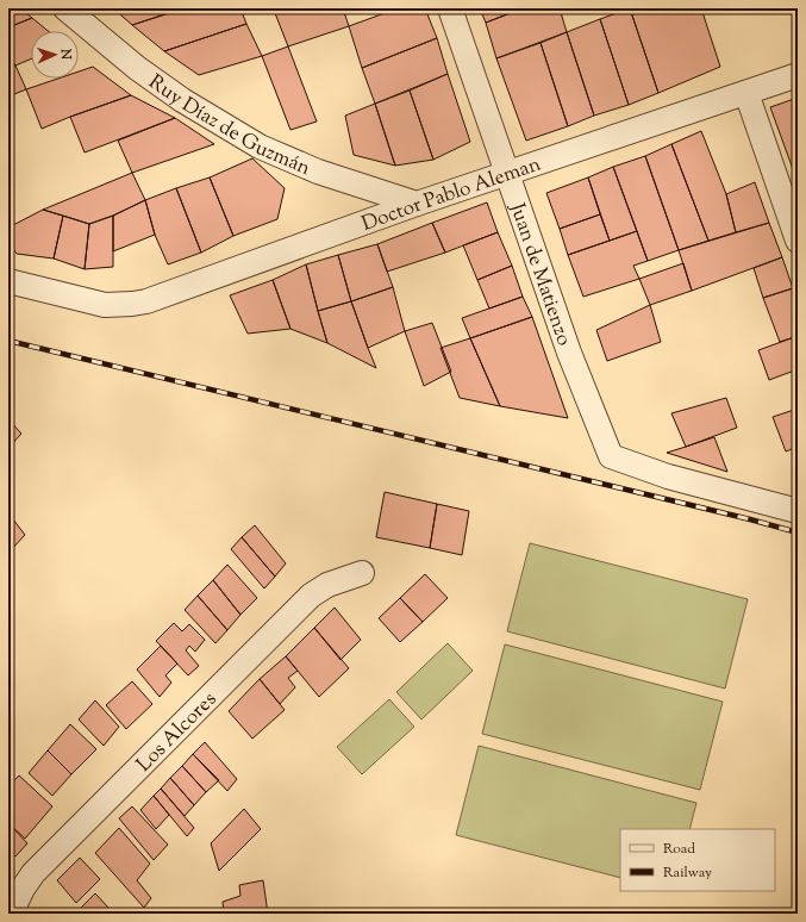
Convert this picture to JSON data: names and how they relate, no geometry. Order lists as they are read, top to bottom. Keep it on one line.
{"streets":{"street":["Ruy Díaz de Guzmán","Doctor Pablo Aleman","Juan de Matienzo","Los Alcores"]},"crossings":[["Ruy Díaz de Guzmán","Doctor Pablo Aleman"],["Doctor Pablo Aleman","Juan de Matienzo"]],"legend":["Road","Railway"],"north":"right"}
